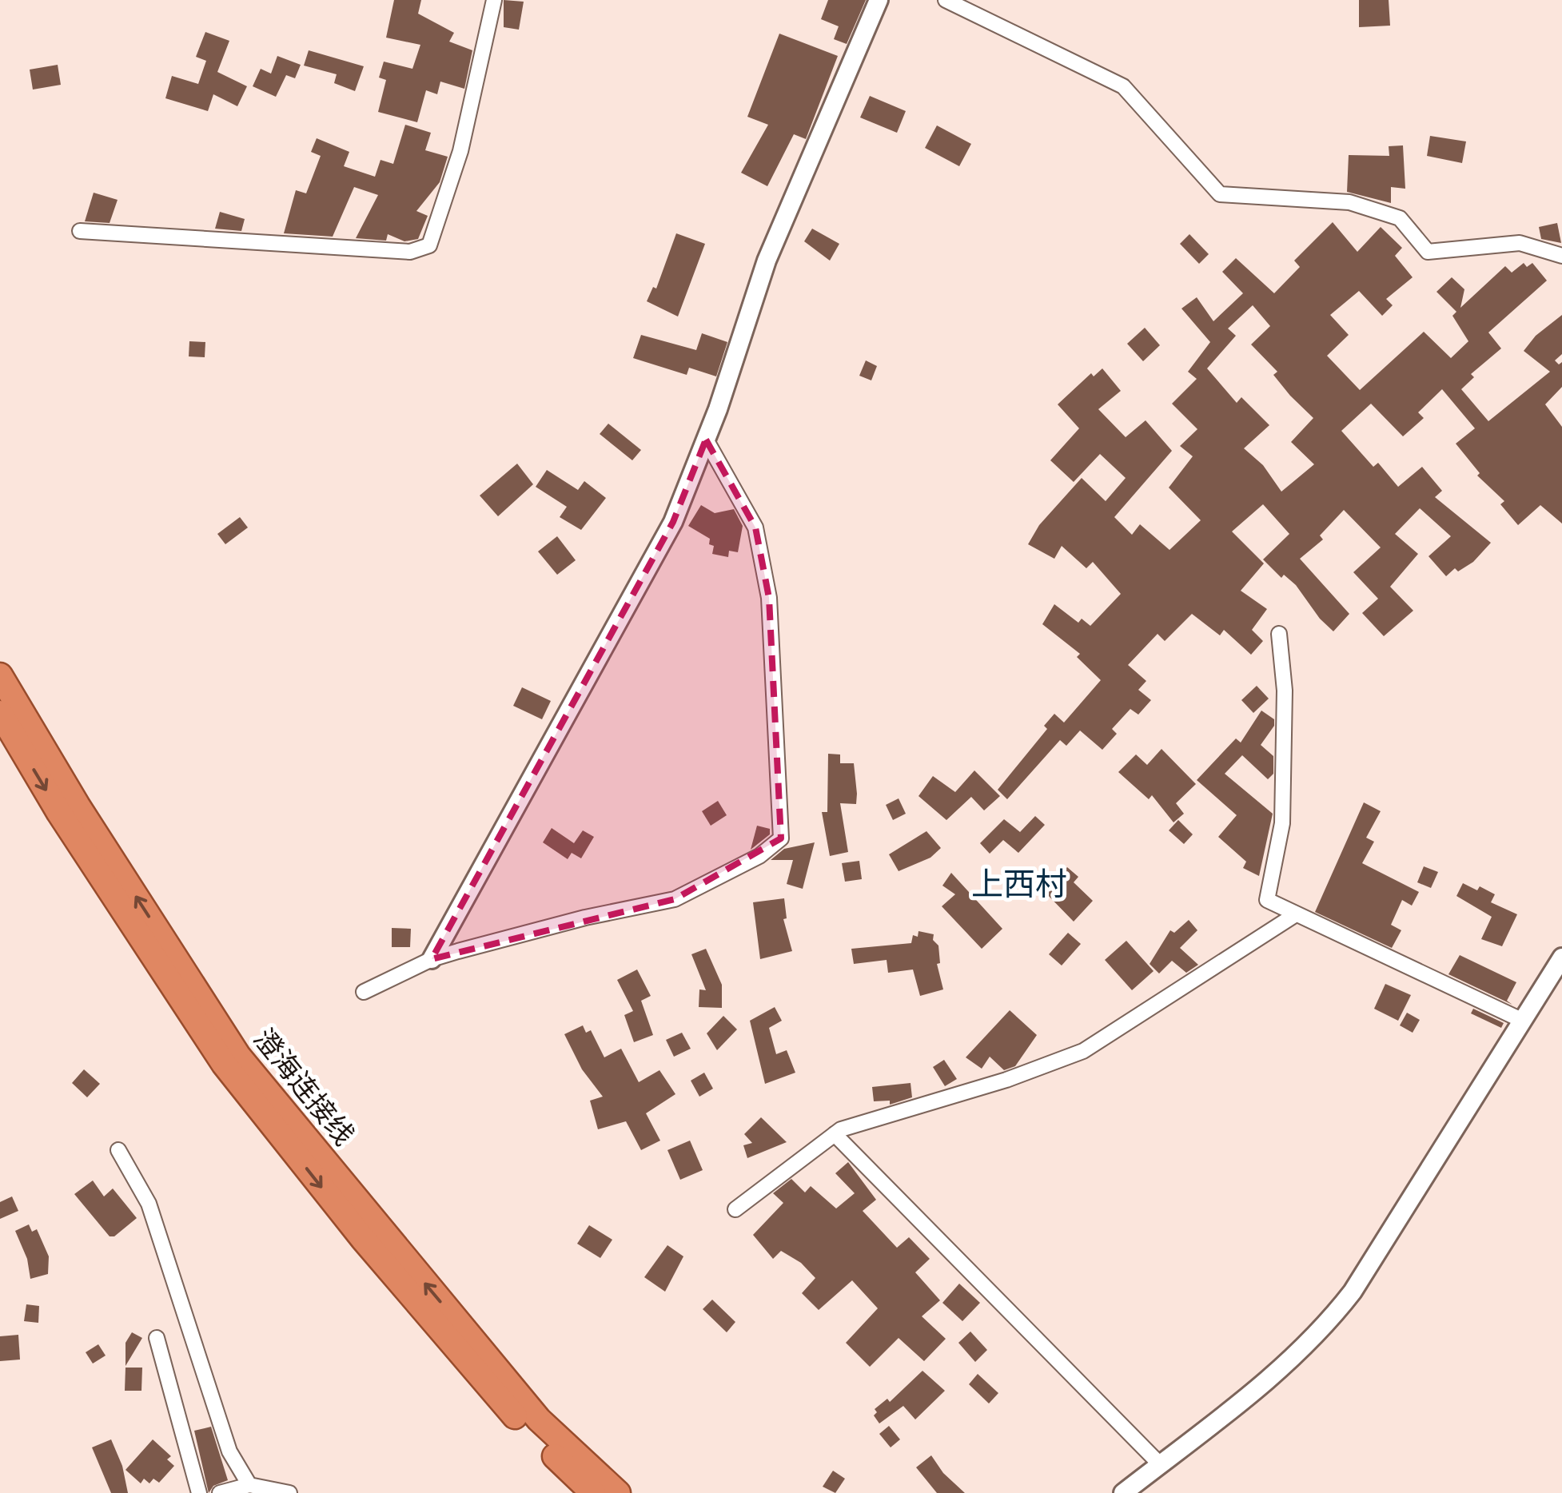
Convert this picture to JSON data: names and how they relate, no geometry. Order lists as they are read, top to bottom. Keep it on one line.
{"streets":{"highway":["澄海连接线"]},"districts":["上西村"]}
